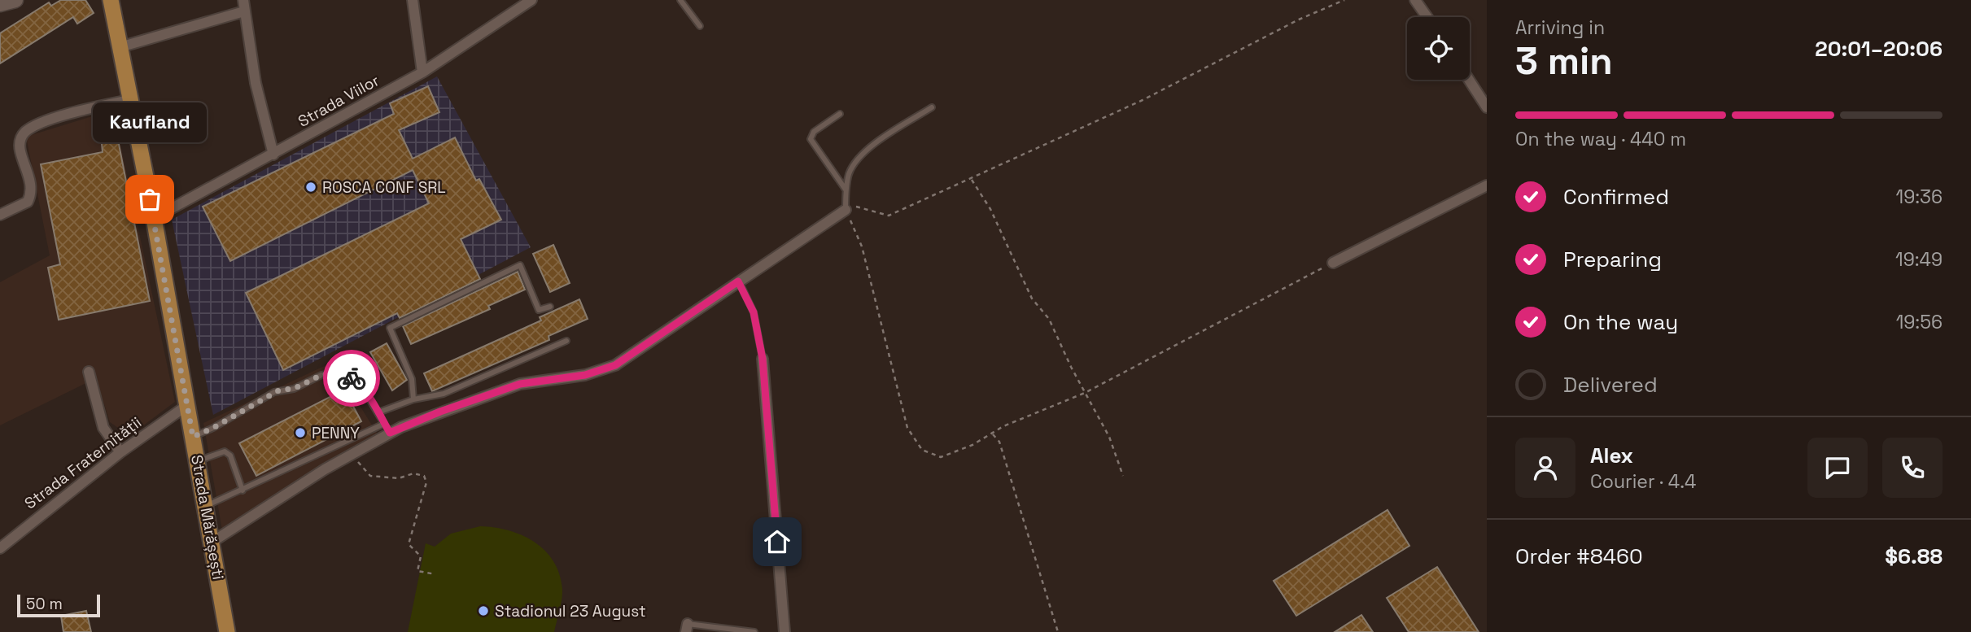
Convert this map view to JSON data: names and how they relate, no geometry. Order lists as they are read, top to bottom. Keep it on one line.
{"streets":{"main road":["Strada Mărășești"],"street":["Strada Viilor","Strada Fraternității"]},"crossings":[["Strada Viilor","Strada Mărășești"],["Strada Fraternității","Strada Mărășești"]],"places":["ROSCA CONF SRL","Kaufland","PENNY","Stadionul 23 August"],"scale_bar":"50 m","page":{"heading":["3 min","Arriving in","20:01–20:06"],"panel":["Alex","Courier · 4.4","Order #8460","$6.88"],"bar":"On the way · 440 m","bubble":"Kaufland","list":[["Confirmed","19:36"],["Preparing","19:49"],["On the way","19:56"],"Delivered"],"scale":"50 m"}}
